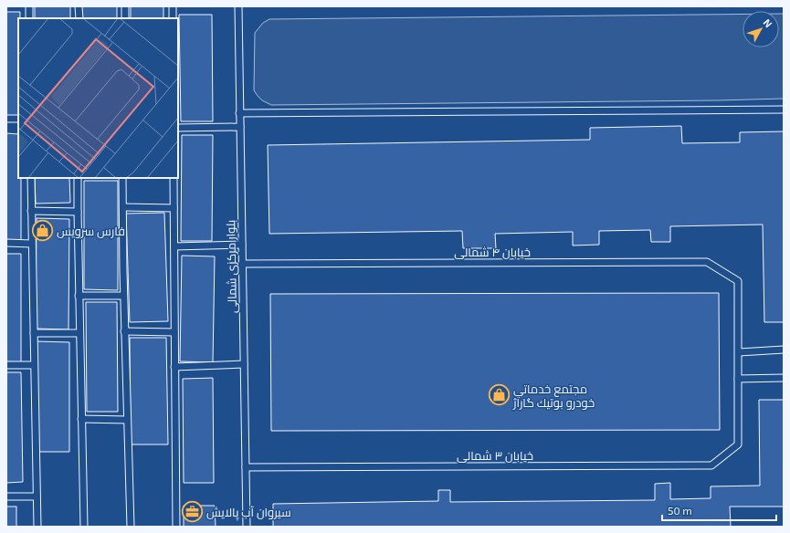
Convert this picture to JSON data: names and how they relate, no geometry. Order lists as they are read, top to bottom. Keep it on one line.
{"streets":{"lane":["خیابان ۴ شمالی","بلوار مرکزی شمالی","خیابان ۳ شمالی"]},"crossings":[["خیابان ۴ شمالی","بلوار مرکزی شمالی"],["بلوار مرکزی شمالی","خیابان ۳ شمالی"]],"places":{"shop":["فارس سرویس","مجتمع خدماتي خودرو بوتيك گاراژ"],"office":["سیروان آب پالایش"]},"scale_bar":"50 m","north":"top right"}
